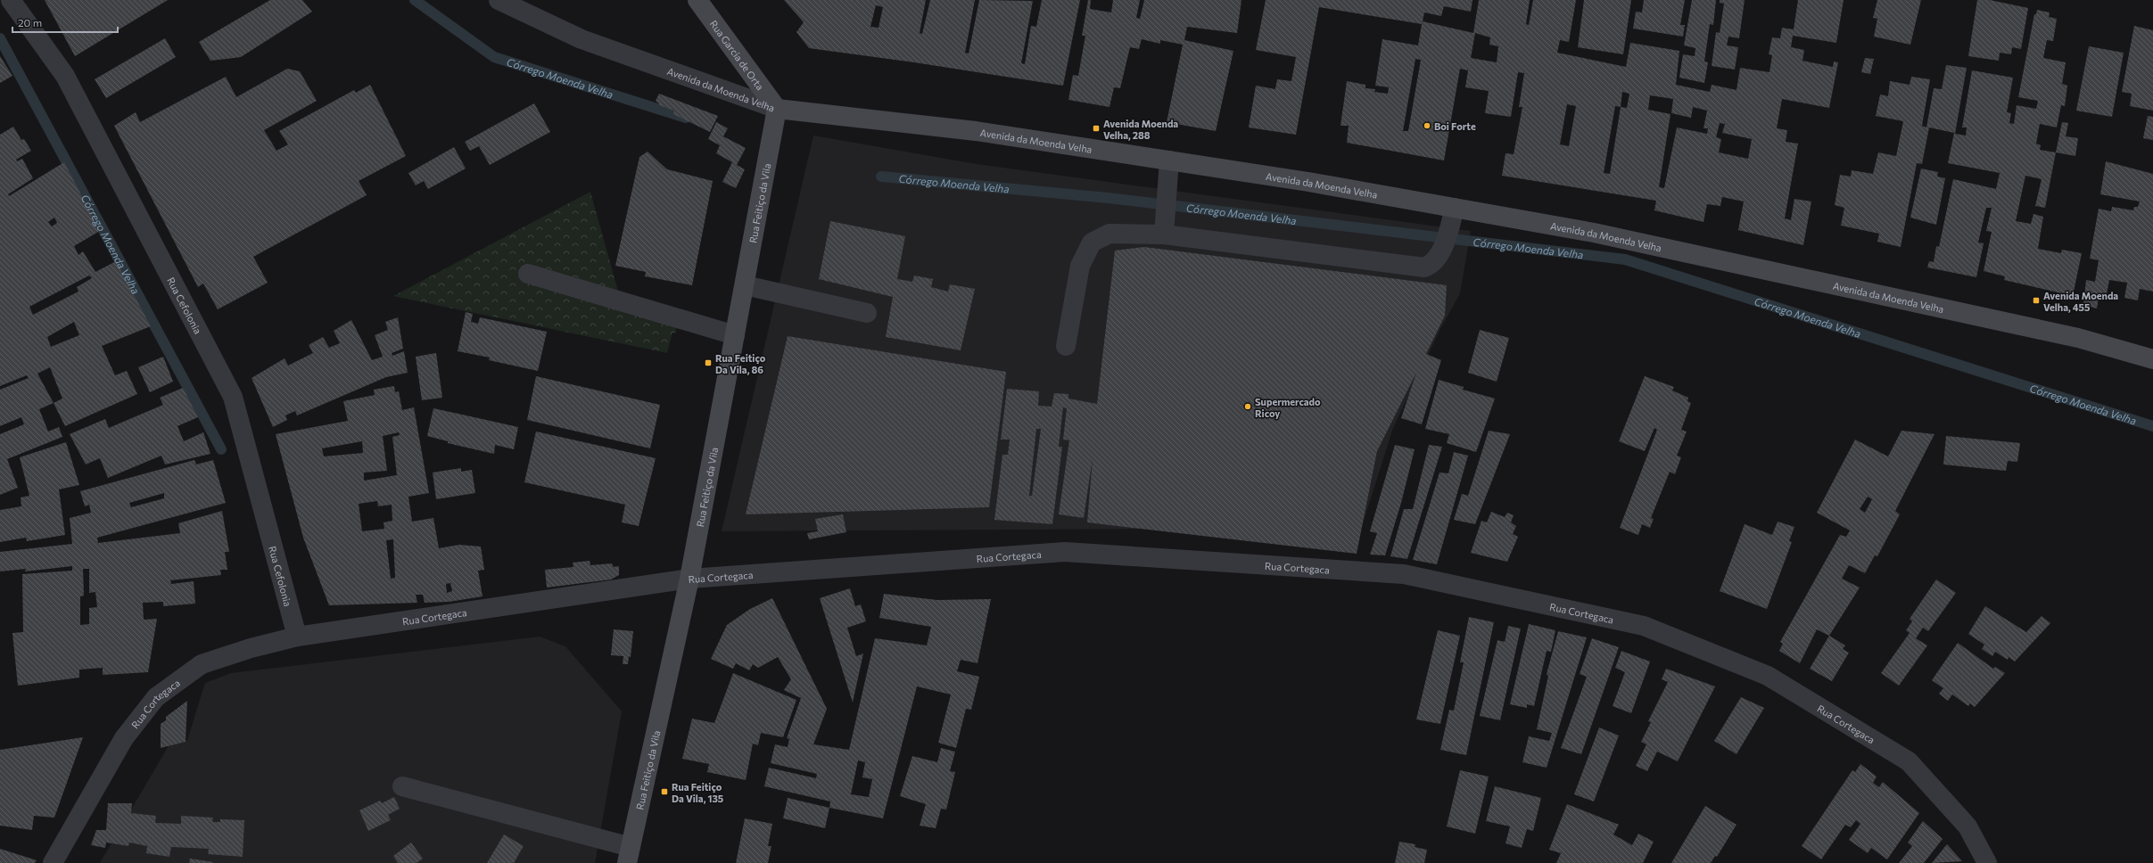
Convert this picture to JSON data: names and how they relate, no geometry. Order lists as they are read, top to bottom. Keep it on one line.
{"streets":{"street":["Rua Garcia de Orta","Avenida da Moenda Velha","Rua Feitiço da Vila","Rua Cefolonia","Rua Cortegaca"]},"crossings":[["Rua Garcia de Orta","Avenida da Moenda Velha"],["Rua Garcia de Orta","Rua Feitiço da Vila"],["Avenida da Moenda Velha","Rua Feitiço da Vila"],["Rua Feitiço da Vila","Rua Cortegaca"],["Rua Cefolonia","Rua Cortegaca"]],"water":["Córrego Moenda Velha"],"places":{"other":["Boi Forte","Supermercado Ricoy"],"transit":["Avenida Moenda Velha, 288","Avenida Moenda Velha, 455","Rua Feitiço Da Vila, 86","Rua Feitiço Da Vila, 135"]},"scale_bar":"20 m"}
